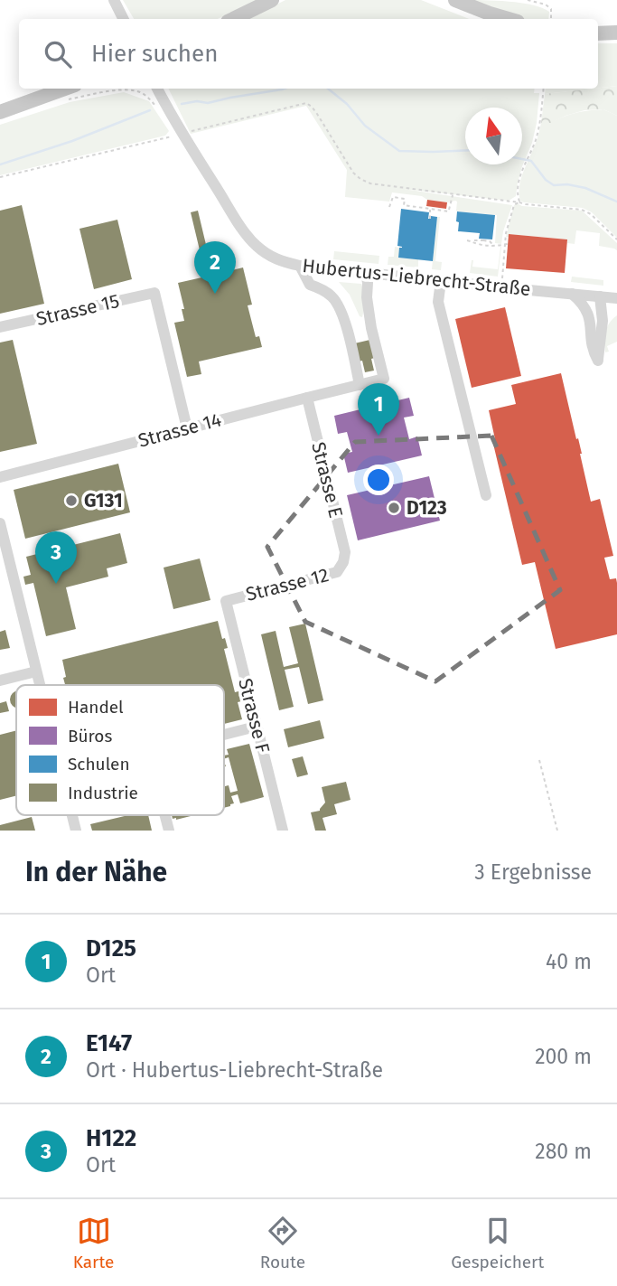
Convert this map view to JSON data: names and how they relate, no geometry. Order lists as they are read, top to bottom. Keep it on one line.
{"streets":{"street":["Hubertus-Liebrecht-Straße","Strasse 15","Strasse 14","Strasse E","Strasse 12","Strasse F"]},"crossings":[["Strasse 15","Strasse 14"],["Strasse 14","Strasse E"],["Strasse E","Strasse 12"],["Strasse 12","Strasse F"]],"places":["G131","D123"],"legend":["Handel","Büros","Schulen","Industrie"],"north":"top","page":{"search":"Hier suchen","pins":["2","1","3"],"heading":["In der Nähe","3 Ergebnisse"],"list":[{"mark":"1","name":"D125","note":"Ort","value":"40 m"},{"mark":"2","name":"E147","note":"Ort · Hubertus-Liebrecht-Straße","value":"200 m"},{"mark":"3","name":"H122","note":"Ort","value":"280 m"}],"nav":["Karte","Route","Gespeichert"]}}
